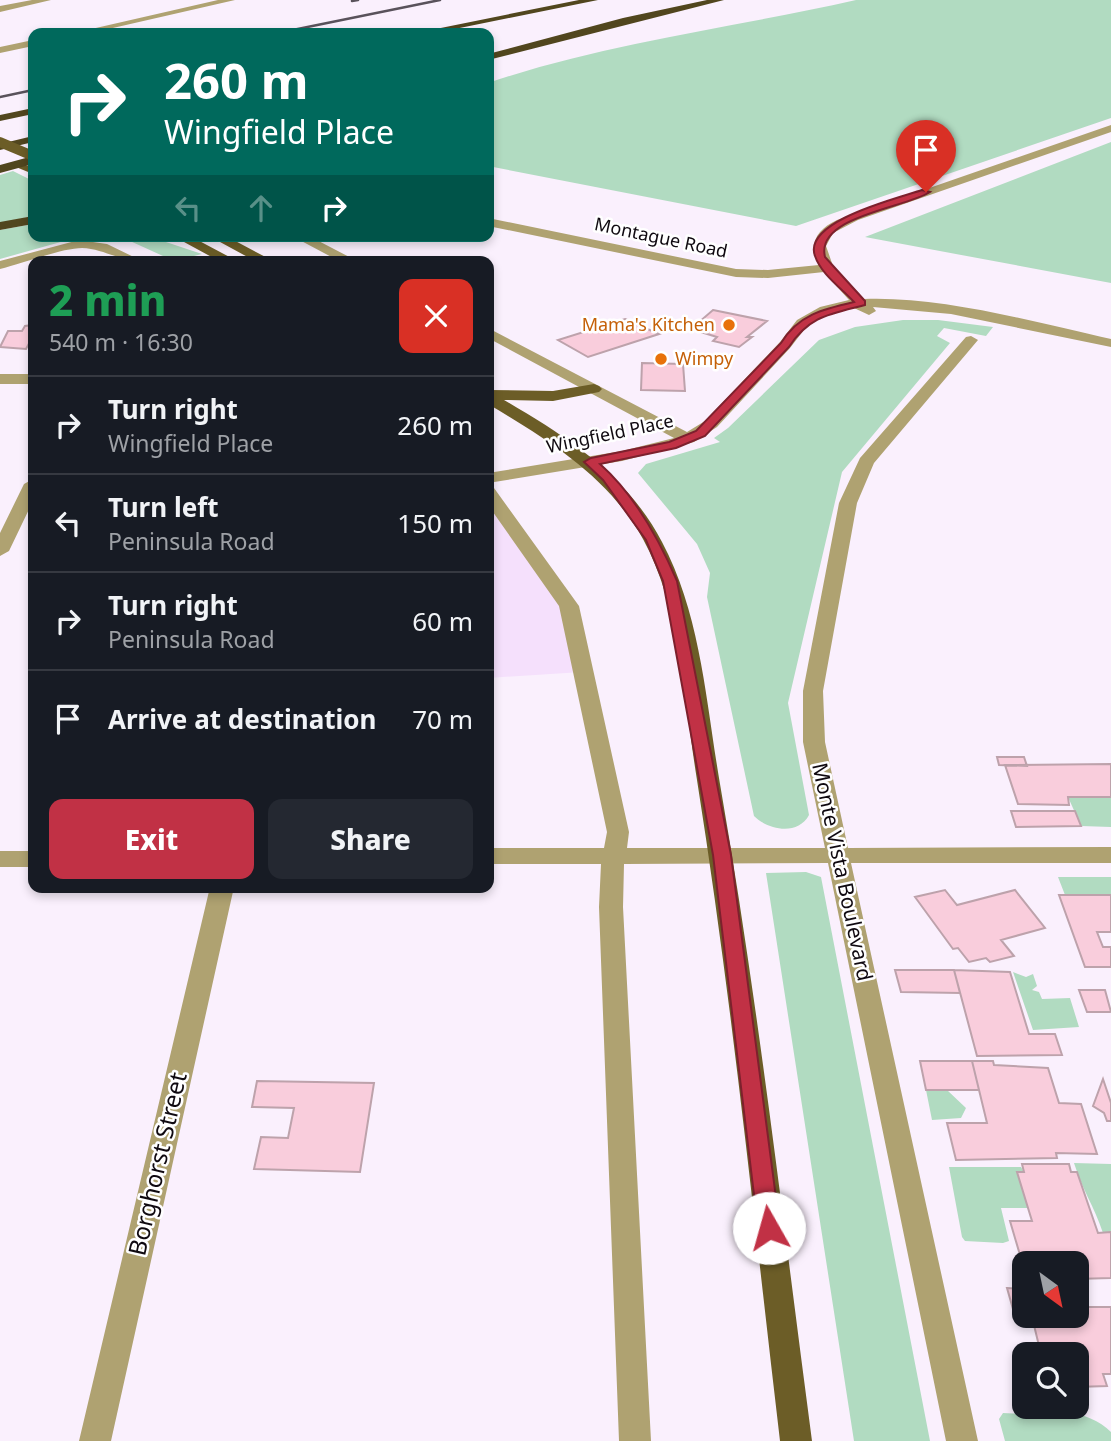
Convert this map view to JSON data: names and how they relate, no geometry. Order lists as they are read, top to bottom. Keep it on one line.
{"streets":{"street":["Montague Road","Wingfield Place","Monte Vista Boulevard","Borghorst Street"]},"places":["Mama's Kitchen","Wimpy"],"north":"bottom right","page":{"turn":["260 m","Wingfield Place"],"heading":["2 min","540 m · 16:30"],"list":[{"name":"Turn right","note":"Wingfield Place","value":"260 m"},{"name":"Turn left","note":"Peninsula Road","value":"150 m"},{"name":"Turn right","note":"Peninsula Road","value":"60 m"},{"name":"Arrive at destination","value":"70 m"}],"buttons":["Exit","Share"]}}
